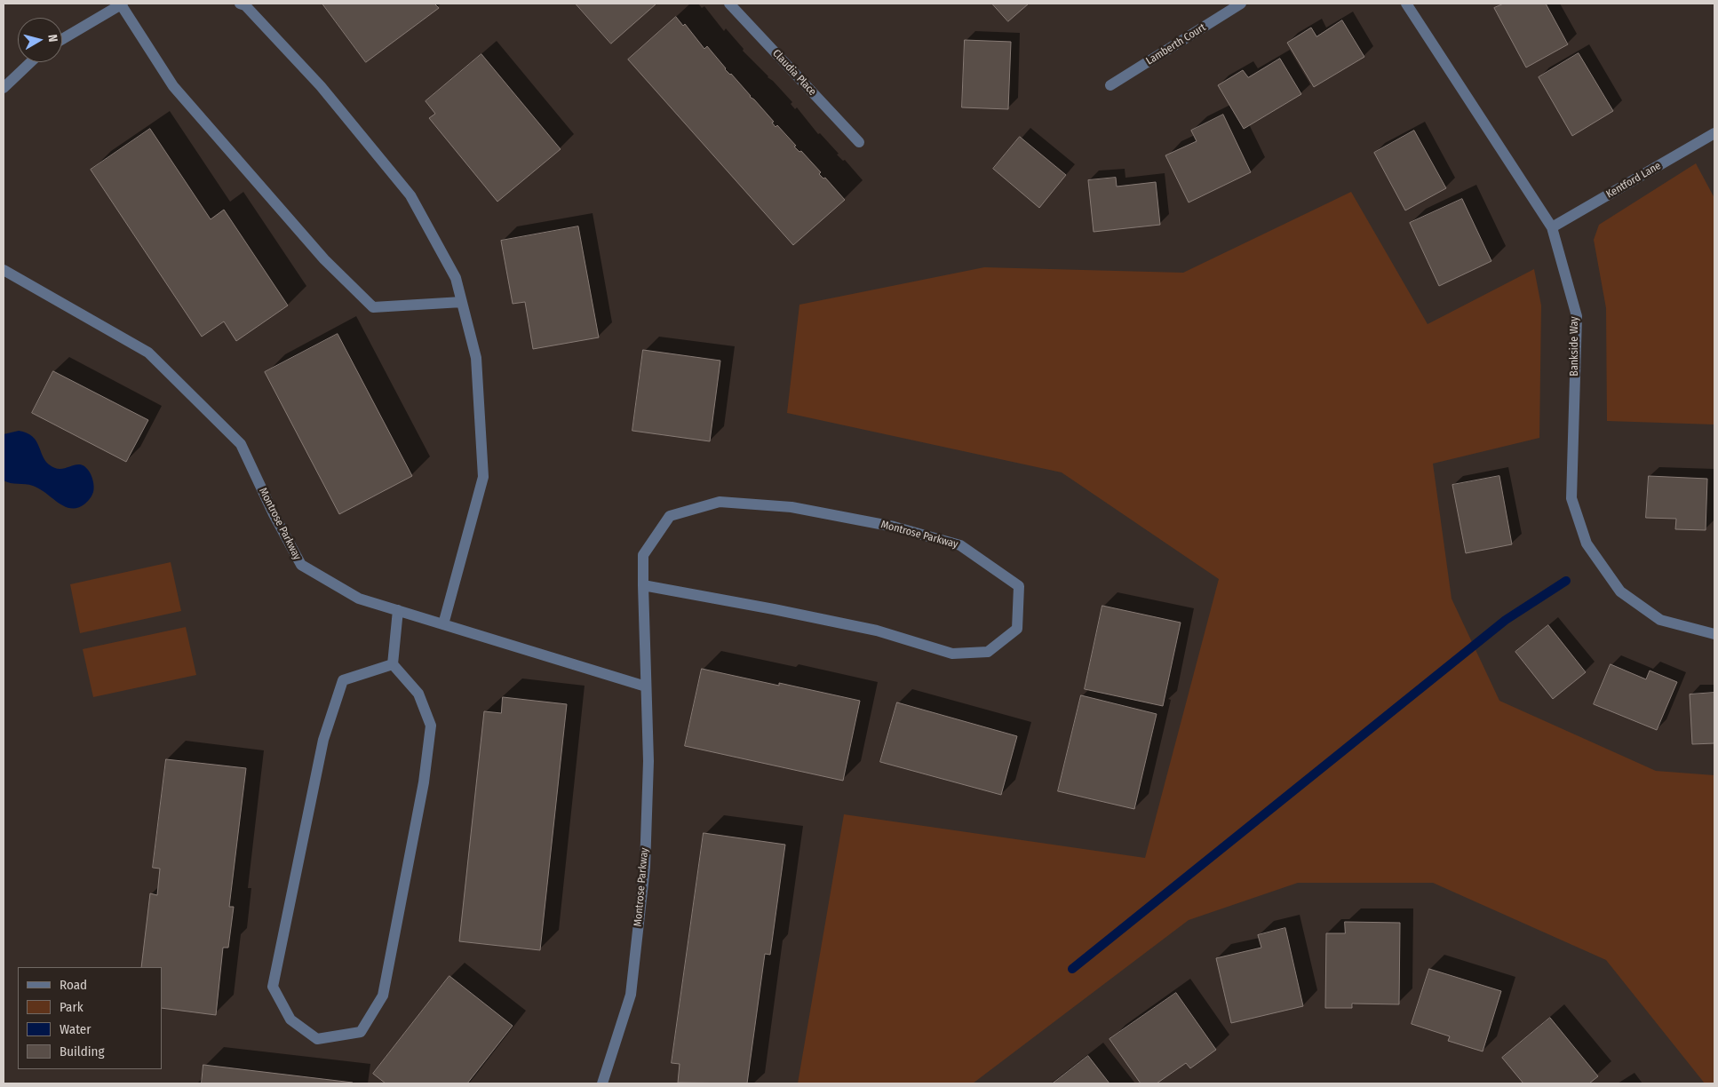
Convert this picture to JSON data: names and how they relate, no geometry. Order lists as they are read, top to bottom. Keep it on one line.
{"streets":{"street":["Lamberth Court","Claudia Place","Kentford Lane","Bankside Way","Montrose Parkway"]},"crossings":[["Kentford Lane","Bankside Way"]],"legend":["Road","Park","Water","Building"],"north":"right"}
